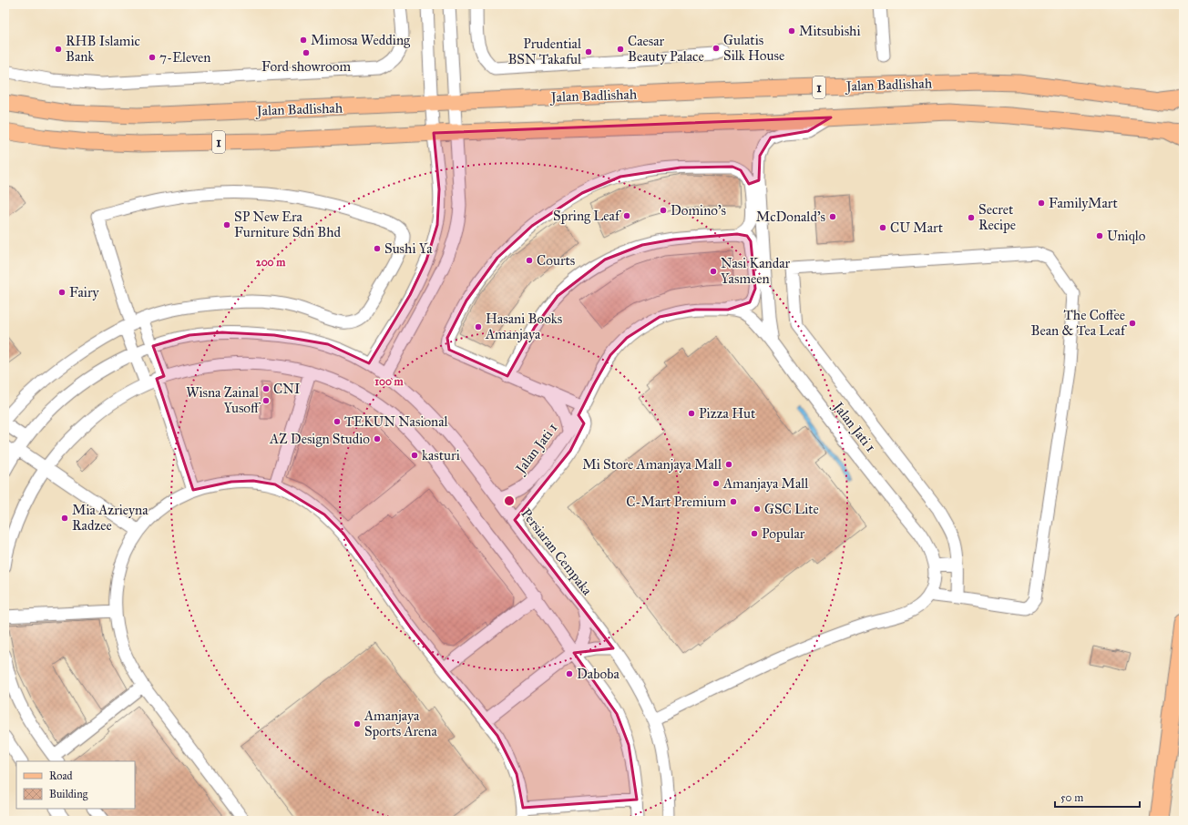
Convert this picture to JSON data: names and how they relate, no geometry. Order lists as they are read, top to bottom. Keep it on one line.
{"streets":{"main road":["Jalan Badlishah","1"],"street":["Jalan Jati 1","Persiaran Cempaka"]},"crossings":[["Jalan Jati 1","Persiaran Cempaka"]],"places":["Mitsubishi","Mimosa Wedding","Gulatis Silk House","RHB Islamic Bank","Caesar Beauty Palace","Prudential BSN Takaful","Ford showroom","7-Eleven","FamilyMart","Domino's","Spring Leaf","McDonald's","Secret Recipe","SP New Era Furniture Sdn Bhd","CU Mart","Uniqlo","Sushi Ya","Courts","Nasi Kandar Yasmeen","Fairy","The Coffee Bean & Tea Leaf","Hasani Books Amanjaya","CNI","Wisna Zainal Yusoff","Pizza Hut","TEKUN Nasional","AZ Design Studio","kasturi","Mi Store Amanjaya Mall","Amanjaya Mall","C-Mart Premium","GSC Lite","Mia Azrieyna Radzee","Popular","Daboba","Amanjaya Sports Arena"],"legend":["Road","Building"],"scale_bar":"50 m","rings":["200 m","100 m"]}
